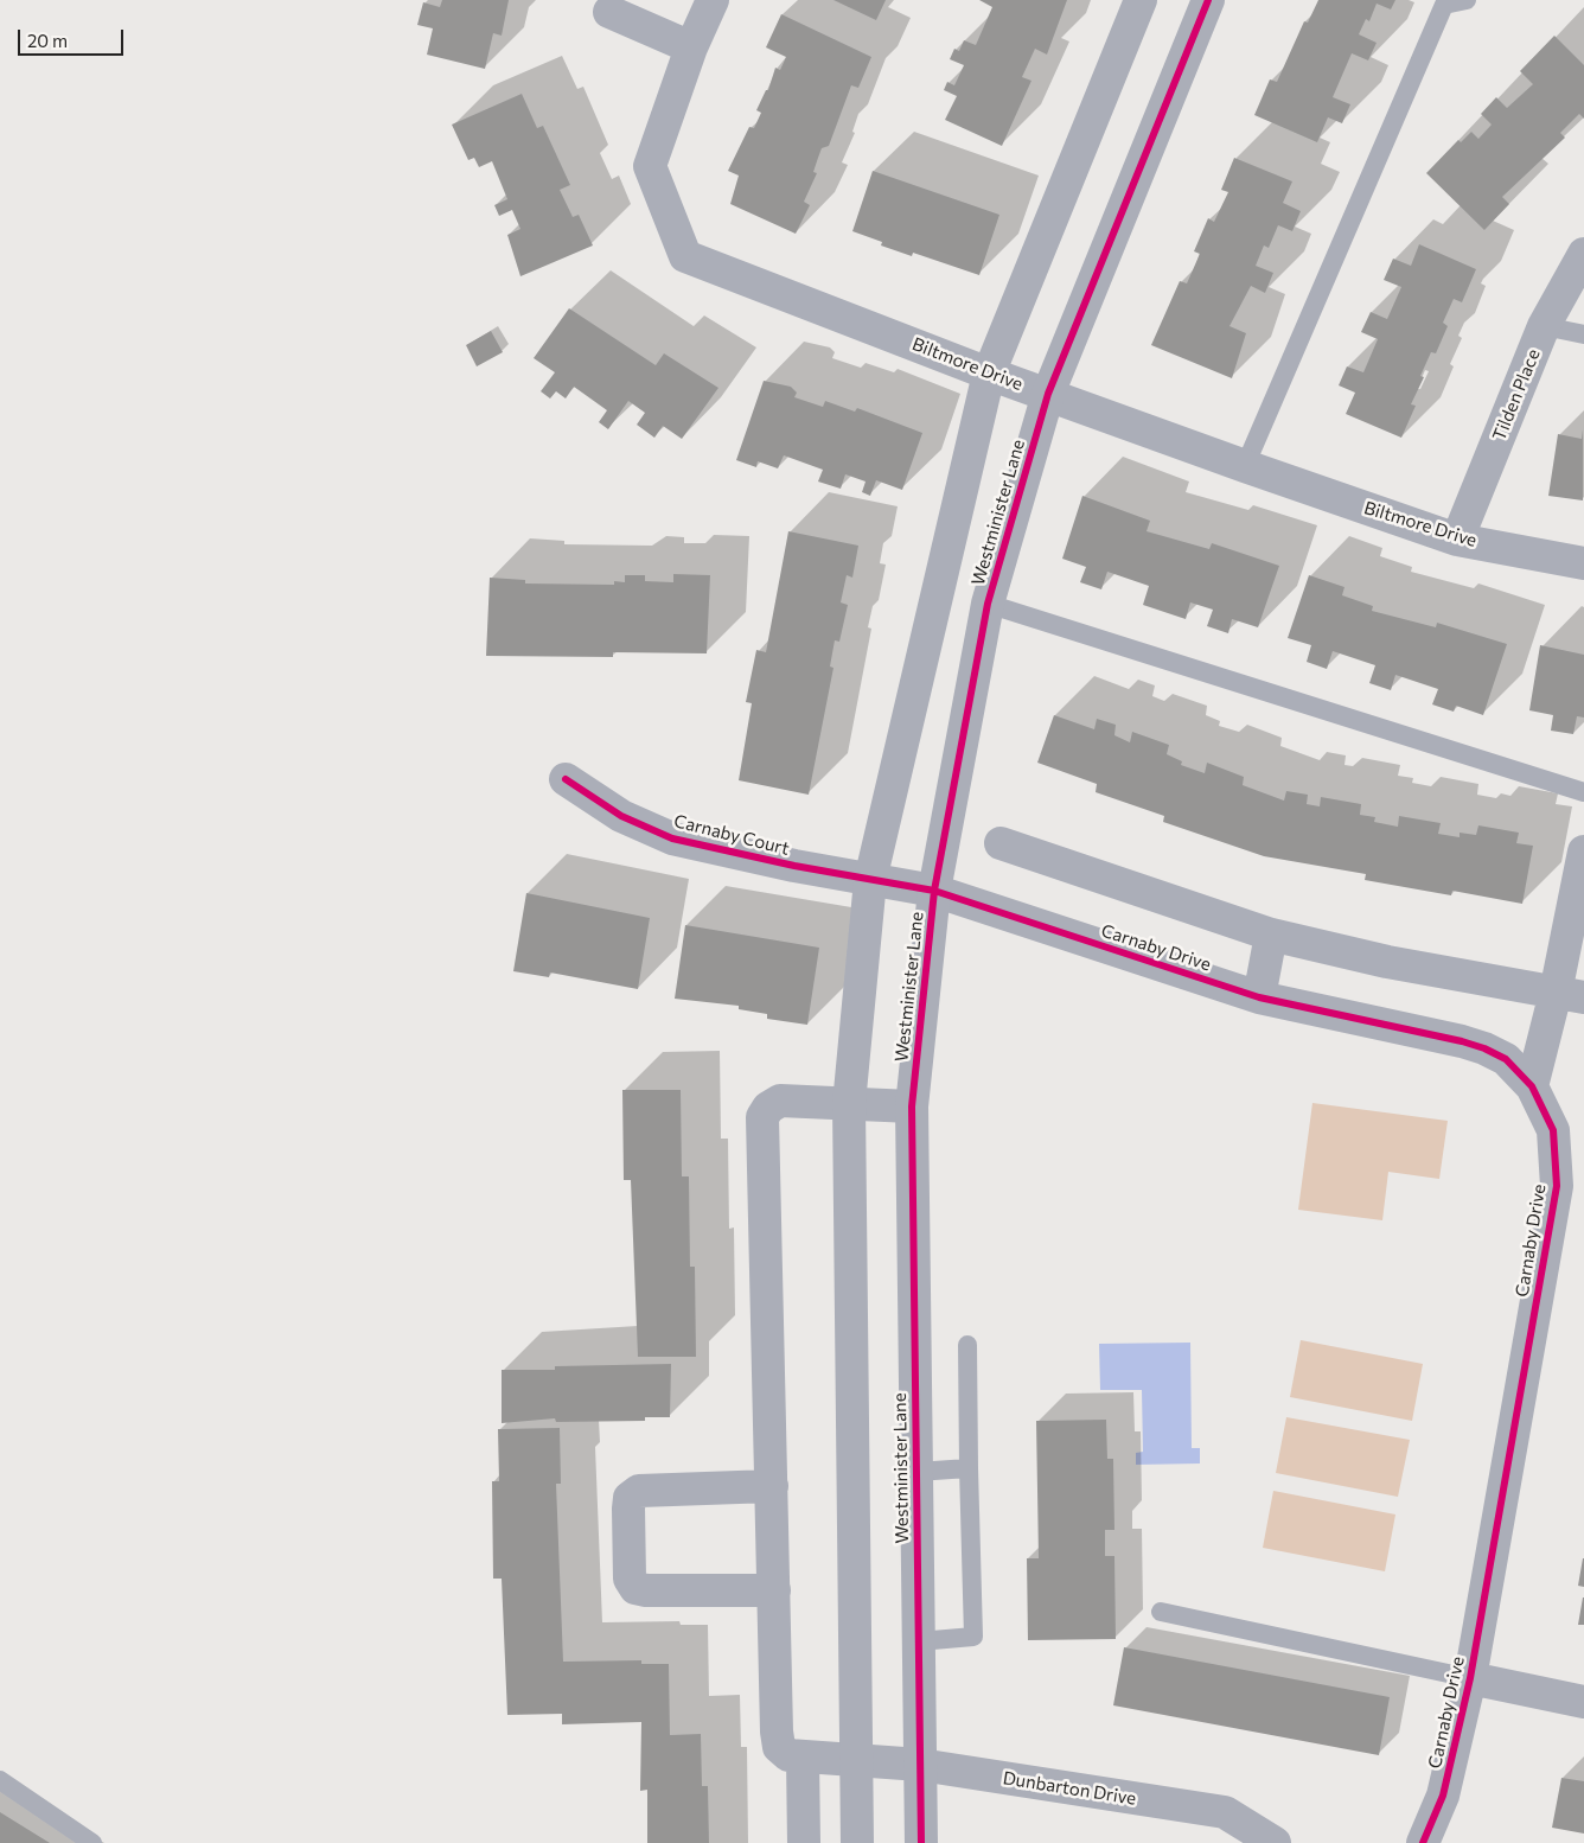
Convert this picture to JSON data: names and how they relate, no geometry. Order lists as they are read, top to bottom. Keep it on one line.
{"streets":{"street":["Biltmore Drive","Tilden Place","Westminister Lane","Carnaby Court","Carnaby Drive","Dunbarton Drive"]},"crossings":[["Biltmore Drive","Tilden Place"],["Biltmore Drive","Westminister Lane"],["Westminister Lane","Carnaby Court"],["Westminister Lane","Carnaby Drive"],["Westminister Lane","Dunbarton Drive"],["Carnaby Court","Carnaby Drive"]],"scale_bar":"20 m"}
